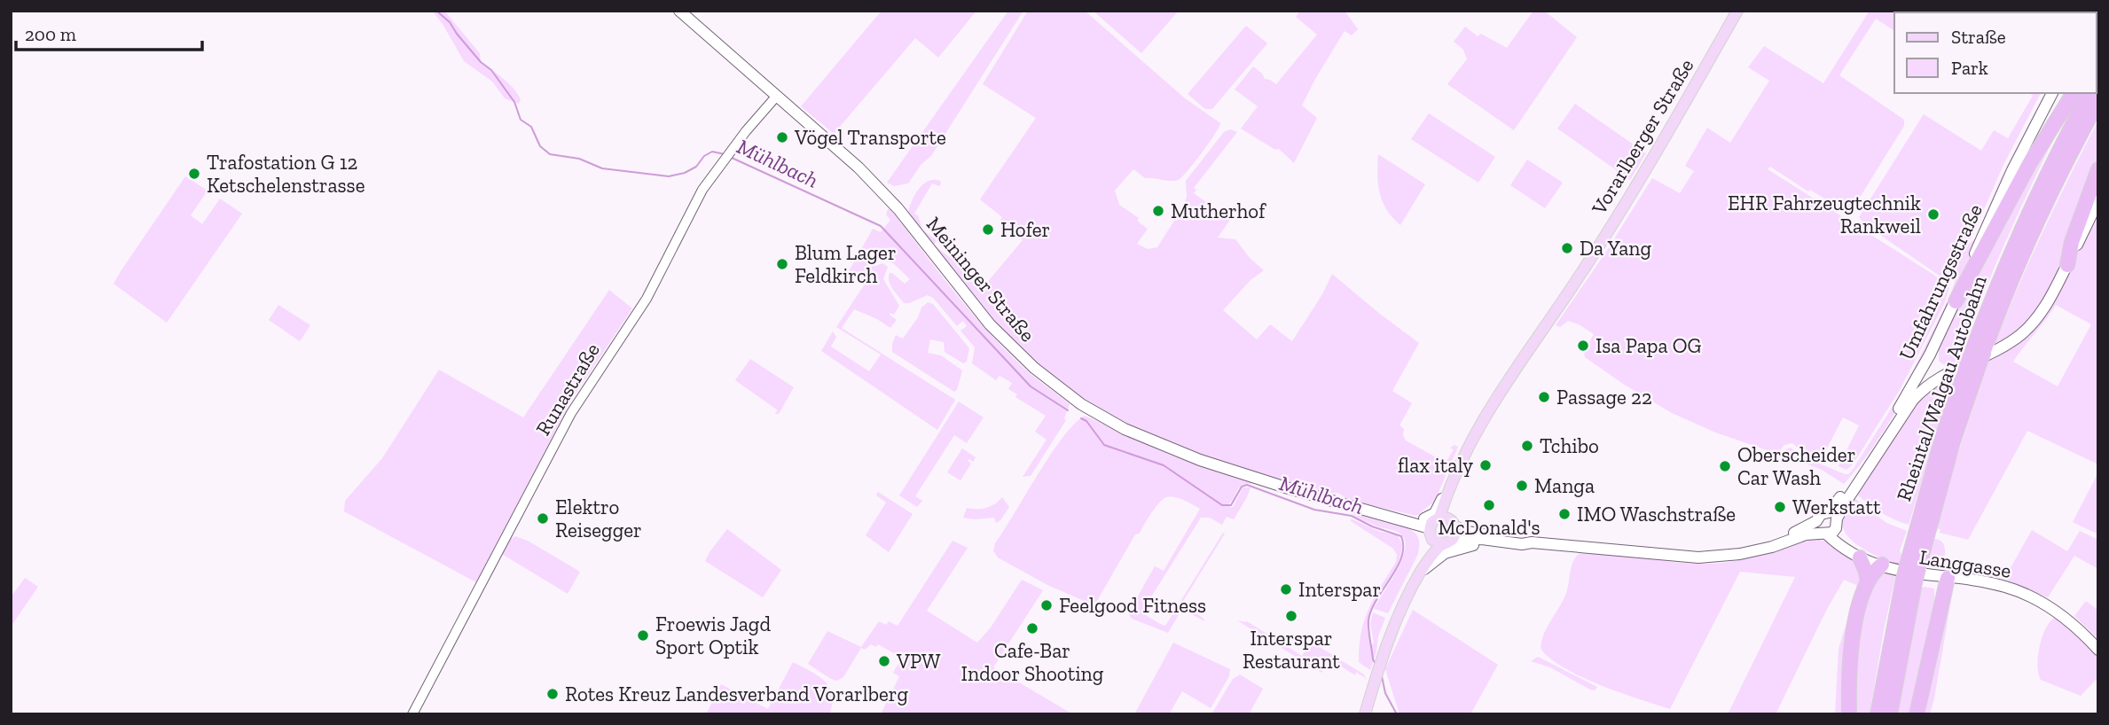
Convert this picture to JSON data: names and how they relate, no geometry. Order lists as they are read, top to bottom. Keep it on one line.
{"streets":{"highway":["Rheintal/Walgau Autobahn"],"main road":["Vorarlberger Straße","Meininger Straße","Umfahrungsstraße","Langgasse"],"street":["Runastraße"]},"crossings":[["Vorarlberger Straße","Meininger Straße"],["Meininger Straße","Runastraße"]],"water":["Mühlbach"],"places":["Vögel Transporte","Trafostation G 12 Ketschelenstrasse","Mutherhof","EHR Fahrzeugtechnik Rankweil","Hofer","Da Yang","Blum Lager Feldkirch","Isa Papa OG","Passage 22","Tchibo","flax italy","Oberscheider Car Wash","Manga","McDonald's","Werkstatt","IMO Waschstraße","Elektro Reisegger","Interspar","Feelgood Fitness","Interspar Restaurant","Cafe-Bar Indoor Shooting","Froewis Jagd Sport Optik","VPW","Rotes Kreuz Landesverband Vorarlberg"],"legend":["Straße","Park"],"scale_bar":"200 m"}
